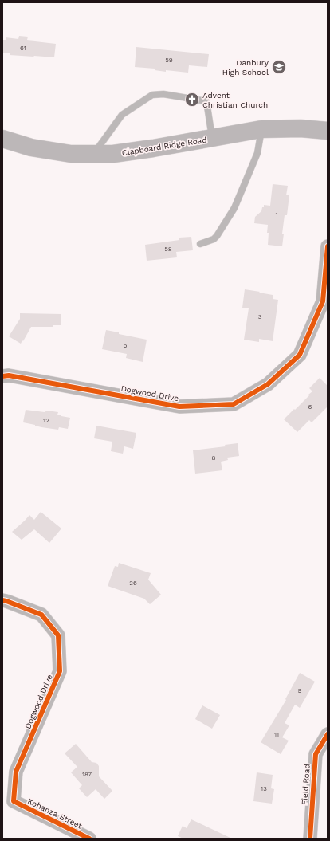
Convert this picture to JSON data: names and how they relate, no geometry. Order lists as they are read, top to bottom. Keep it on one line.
{"streets":{"main road":["Clapboard Ridge Road"],"street":["Dogwood Drive","Field Road","Kohanza Street"]},"crossings":[["Dogwood Drive","Kohanza Street"]],"places":{"school or university":["Danbury High School"],"church":["Advent Christian Church"]},"house_numbers":["61","59","1","58","3","5","6","12","8","26","9","11","187","13"]}
